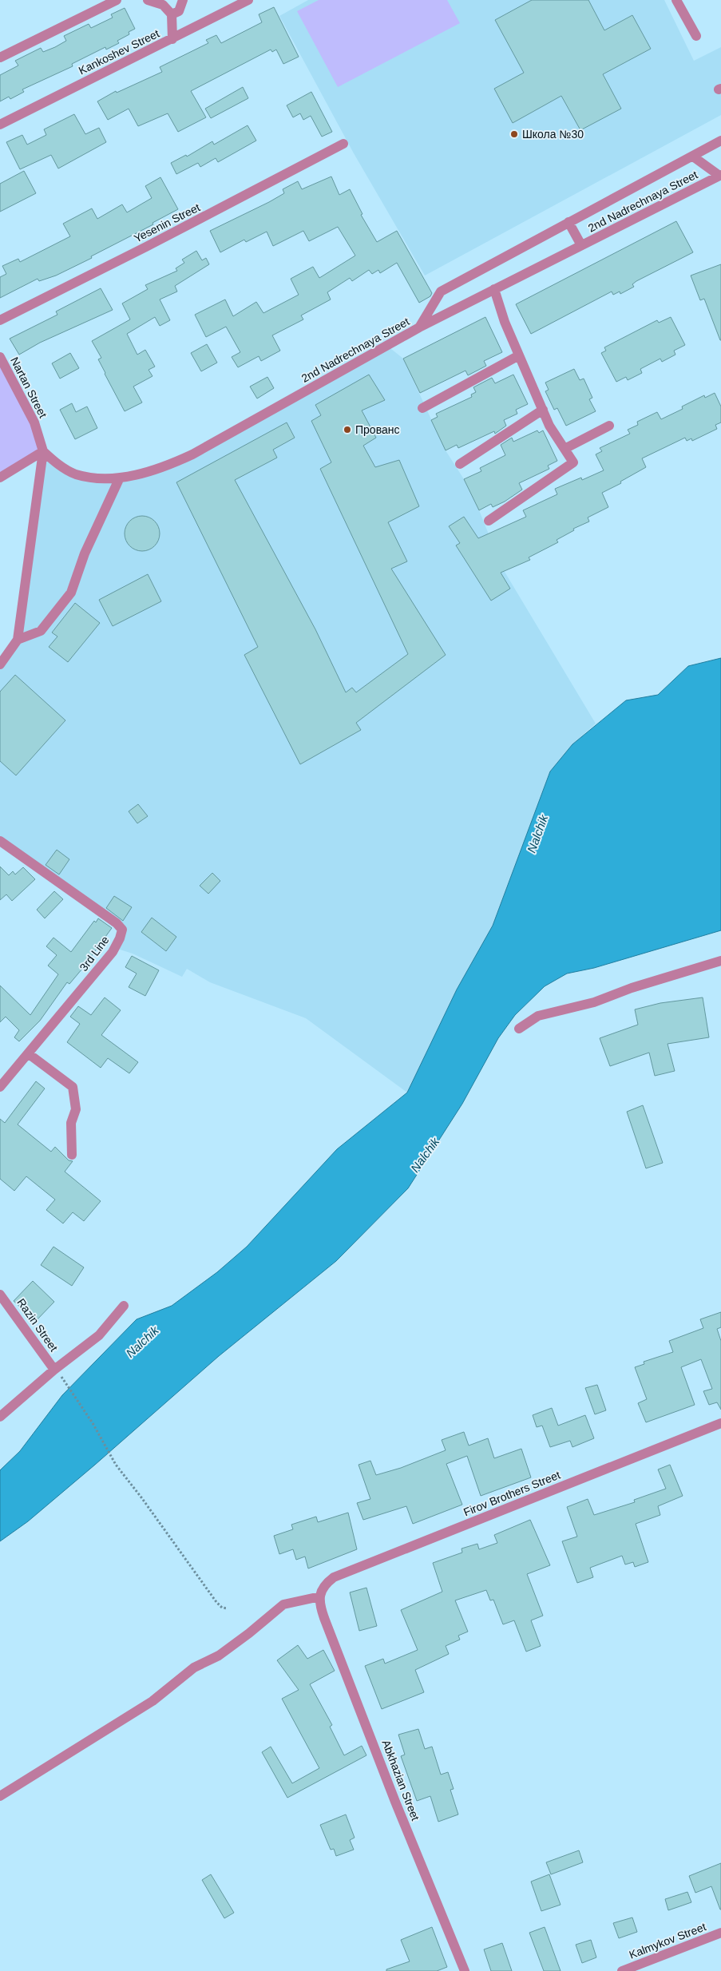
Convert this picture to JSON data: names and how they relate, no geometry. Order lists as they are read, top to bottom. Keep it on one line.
{"streets":{"street":["Kankoshev Street","2nd Nadrechnaya Street","Yesenin Street","Nartan Street","3rd Line","Razin Street","Firov Brothers Street","Abkhazian Street","Kalmykov Street"]},"crossings":[["2nd Nadrechnaya Street","Nartan Street"],["Firov Brothers Street","Abkhazian Street"]],"water":["Nalchik"],"places":["Школа №30","Прованс"]}
